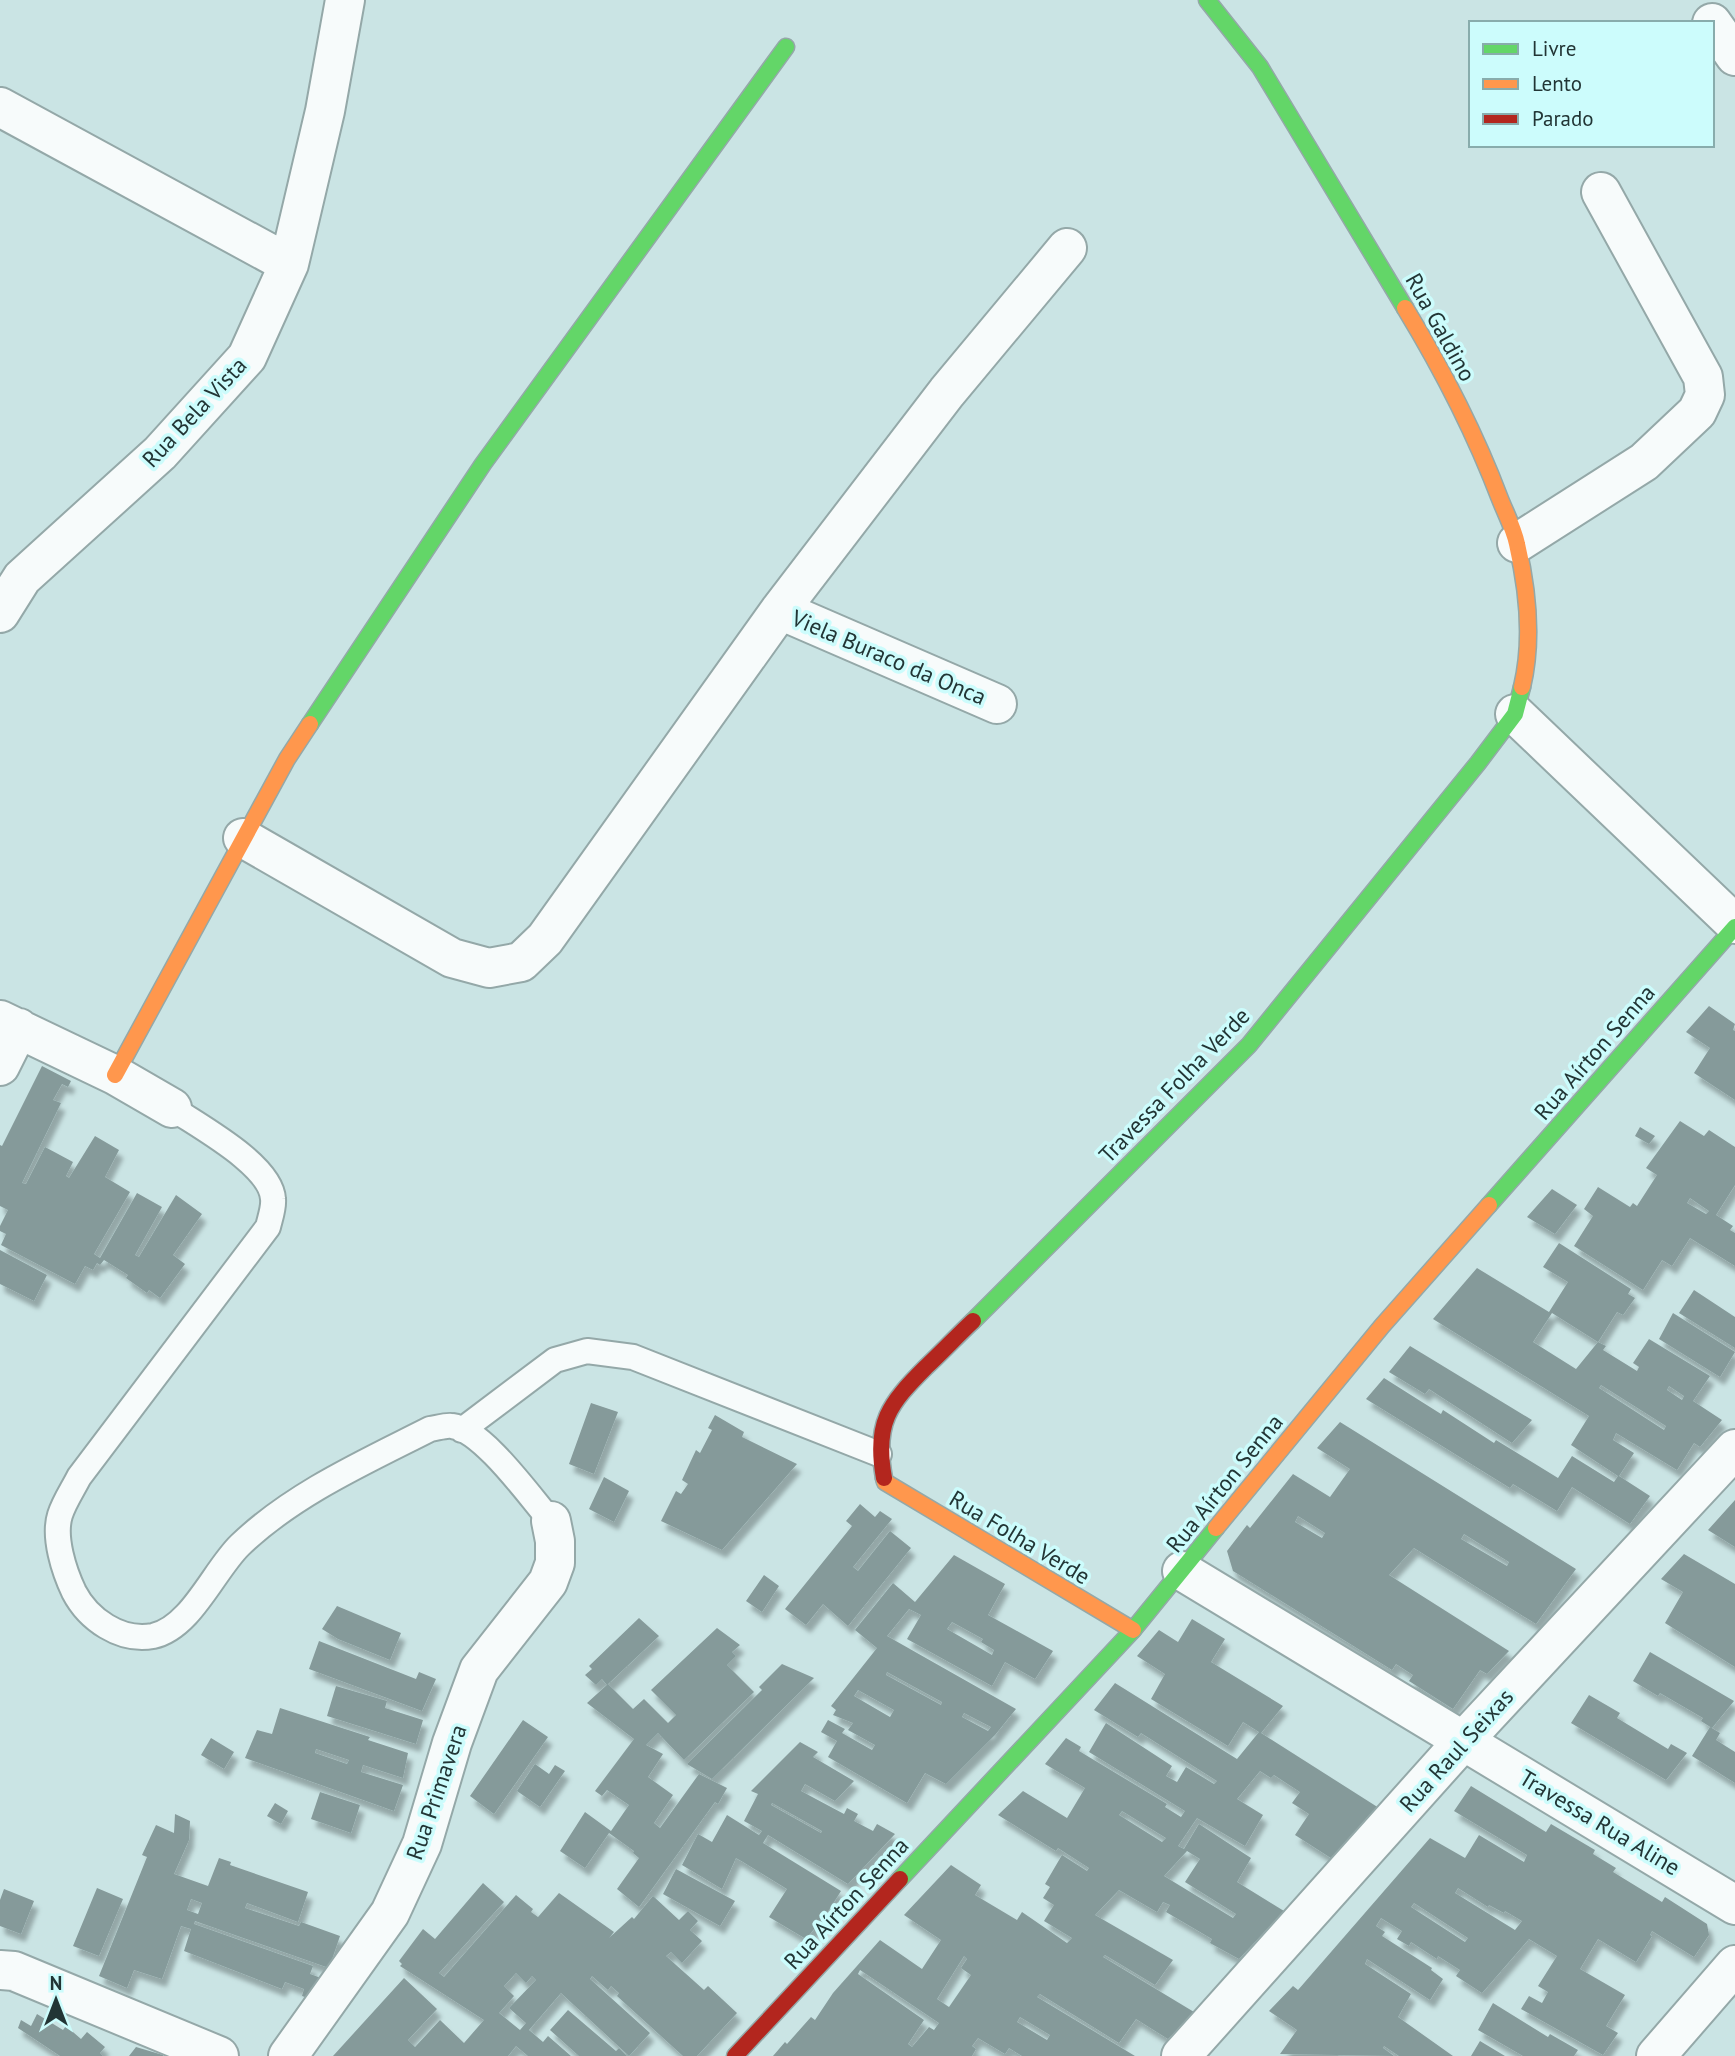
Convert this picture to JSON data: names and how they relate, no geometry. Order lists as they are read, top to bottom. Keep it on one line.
{"streets":{"street":["Rua Galdino","Rua Bela Vista","Viela Buraco da Onca","Rua Aírton Senna","Travessa Folha Verde","Rua Folha Verde","Rua Raul Seixas","Rua Primavera","Travessa Rua Aline"]},"crossings":[["Rua Galdino","Travessa Folha Verde"],["Rua Aírton Senna","Rua Folha Verde"],["Rua Aírton Senna","Travessa Rua Aline"],["Travessa Folha Verde","Rua Folha Verde"],["Rua Raul Seixas","Travessa Rua Aline"]],"legend":["Livre","Lento","Parado"],"north":"top"}
